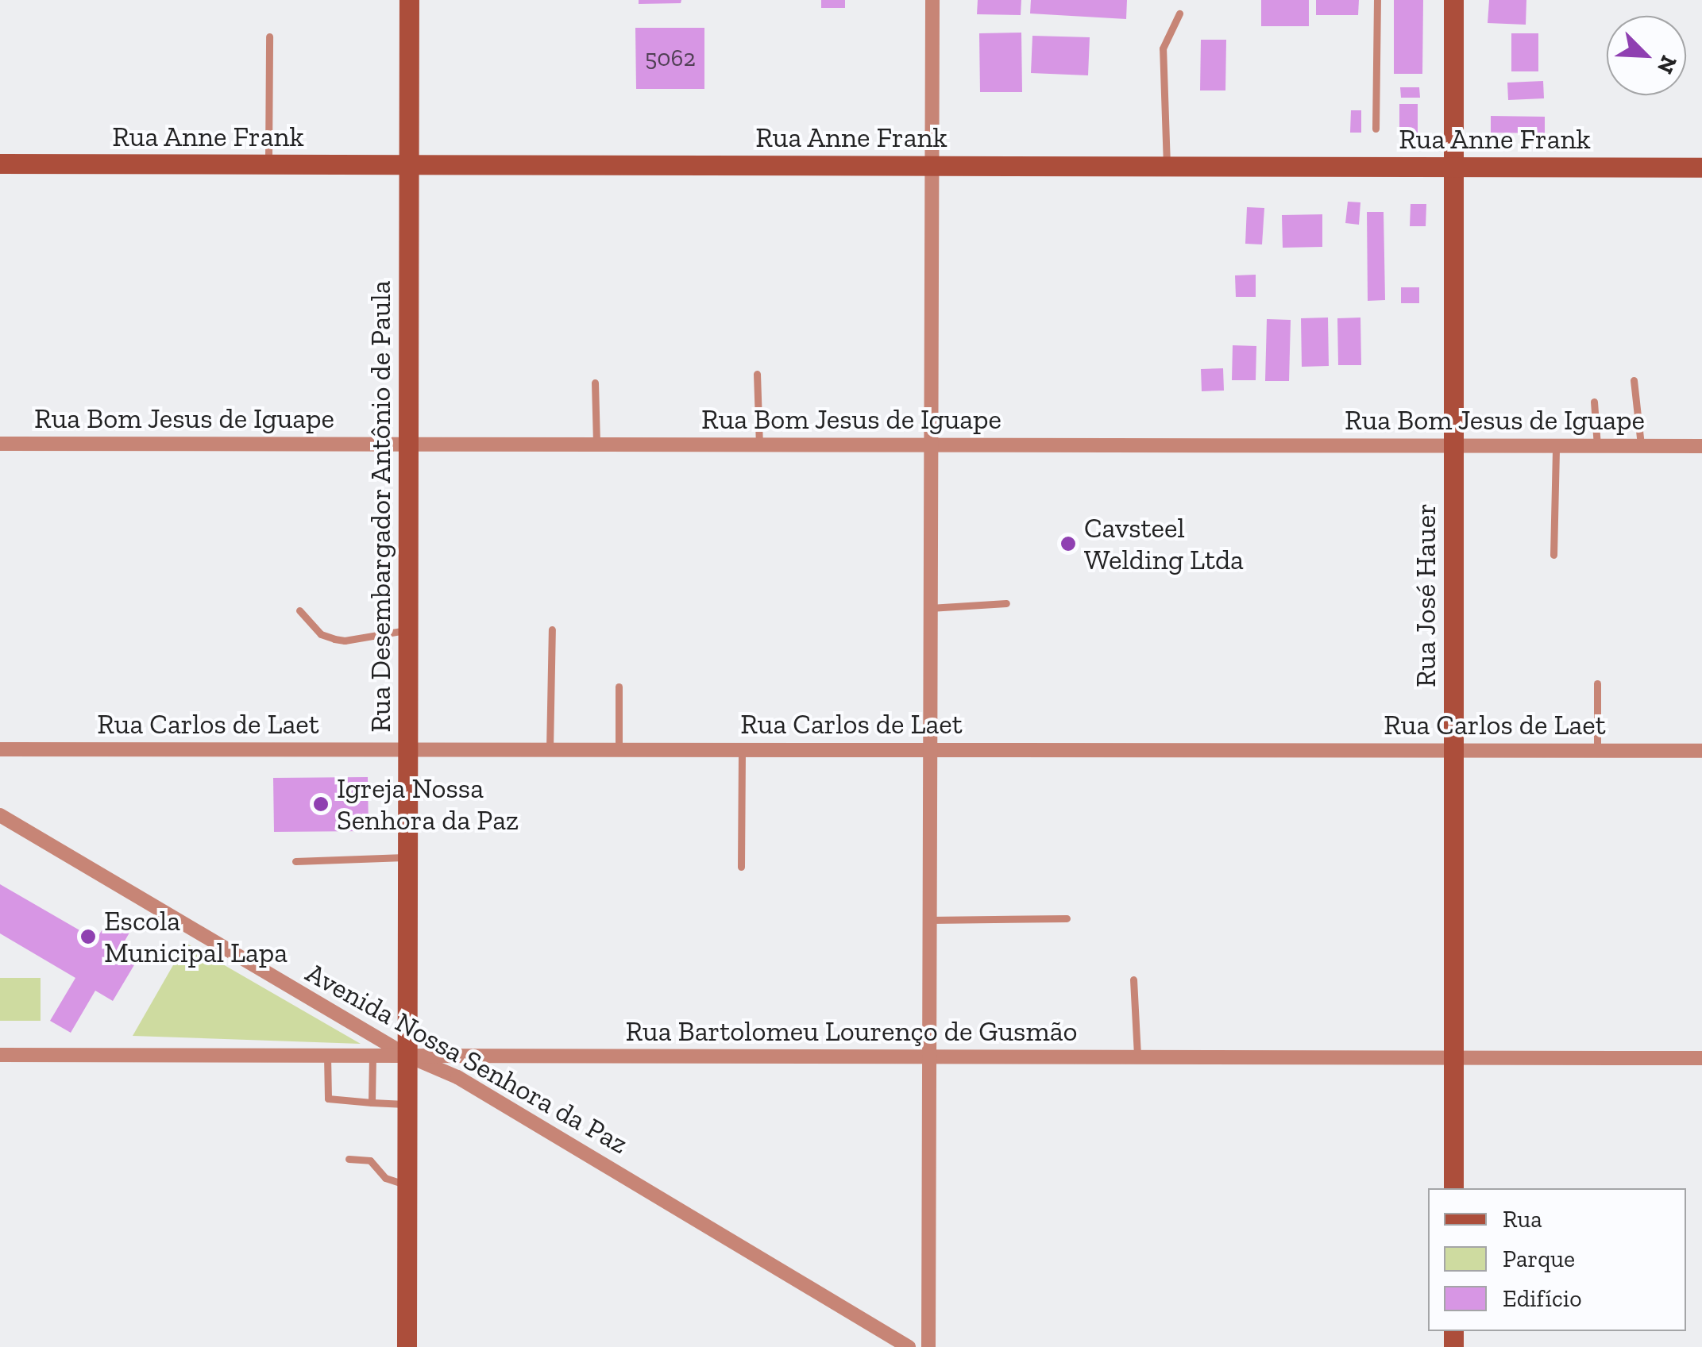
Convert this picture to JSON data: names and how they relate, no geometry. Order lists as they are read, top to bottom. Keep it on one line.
{"streets":{"main road":["Rua Anne Frank","Rua Desembargador Antônio de Paula","Rua José Hauer"],"street":["Rua Bom Jesus de Iguape","Rua Carlos de Laet","Rua Bartolomeu Lourenço de Gusmão","Avenida Nossa Senhora da Paz"]},"crossings":[["Rua Anne Frank","Rua Desembargador Antônio de Paula"],["Rua Anne Frank","Rua José Hauer"],["Rua Bom Jesus de Iguape","Rua Desembargador Antônio de Paula"],["Rua Bom Jesus de Iguape","Rua José Hauer"],["Rua Desembargador Antônio de Paula","Rua Carlos de Laet"],["Rua Desembargador Antônio de Paula","Rua Bartolomeu Lourenço de Gusmão"],["Rua Desembargador Antônio de Paula","Avenida Nossa Senhora da Paz"],["Rua José Hauer","Rua Carlos de Laet"],["Rua José Hauer","Rua Bartolomeu Lourenço de Gusmão"],["Rua Bartolomeu Lourenço de Gusmão","Avenida Nossa Senhora da Paz"]],"places":["Cavsteel Welding Ltda","Igreja Nossa Senhora da Paz","Escola Municipal Lapa"],"house_numbers":["5062"],"legend":["Rua","Parque","Edifício"],"north":"bottom right"}
